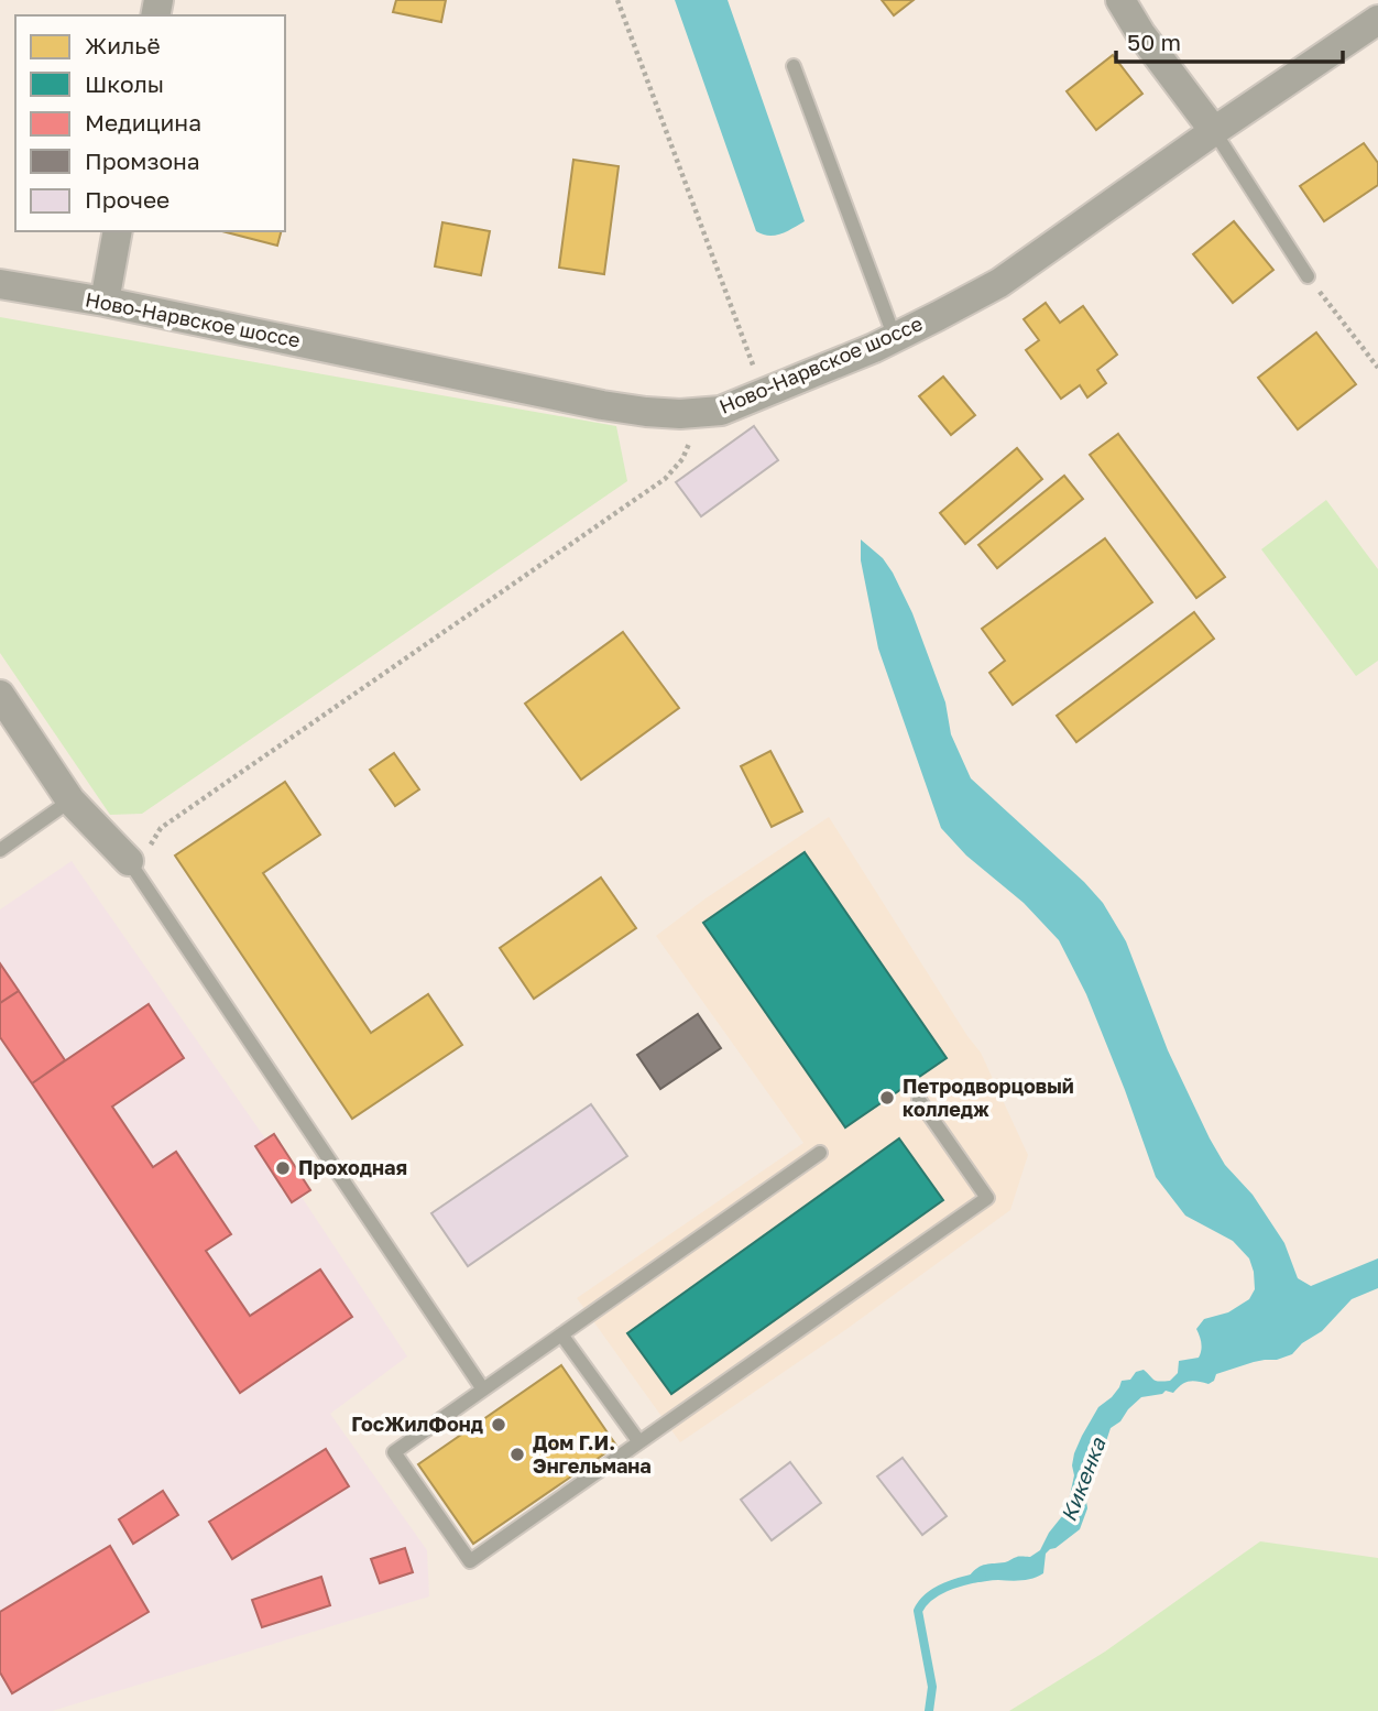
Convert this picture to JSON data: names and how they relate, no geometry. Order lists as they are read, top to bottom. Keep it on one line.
{"streets":{"street":["Ново-Нарвское шоссе"]},"water":["Кикенка"],"places":["Петродворцовый колледж","Проходная","ГосЖилФонд","Дом Г.И. Энгельмана"],"legend":["Жильё","Школы","Медицина","Промзона","Прочее"],"scale_bar":"50 m"}
